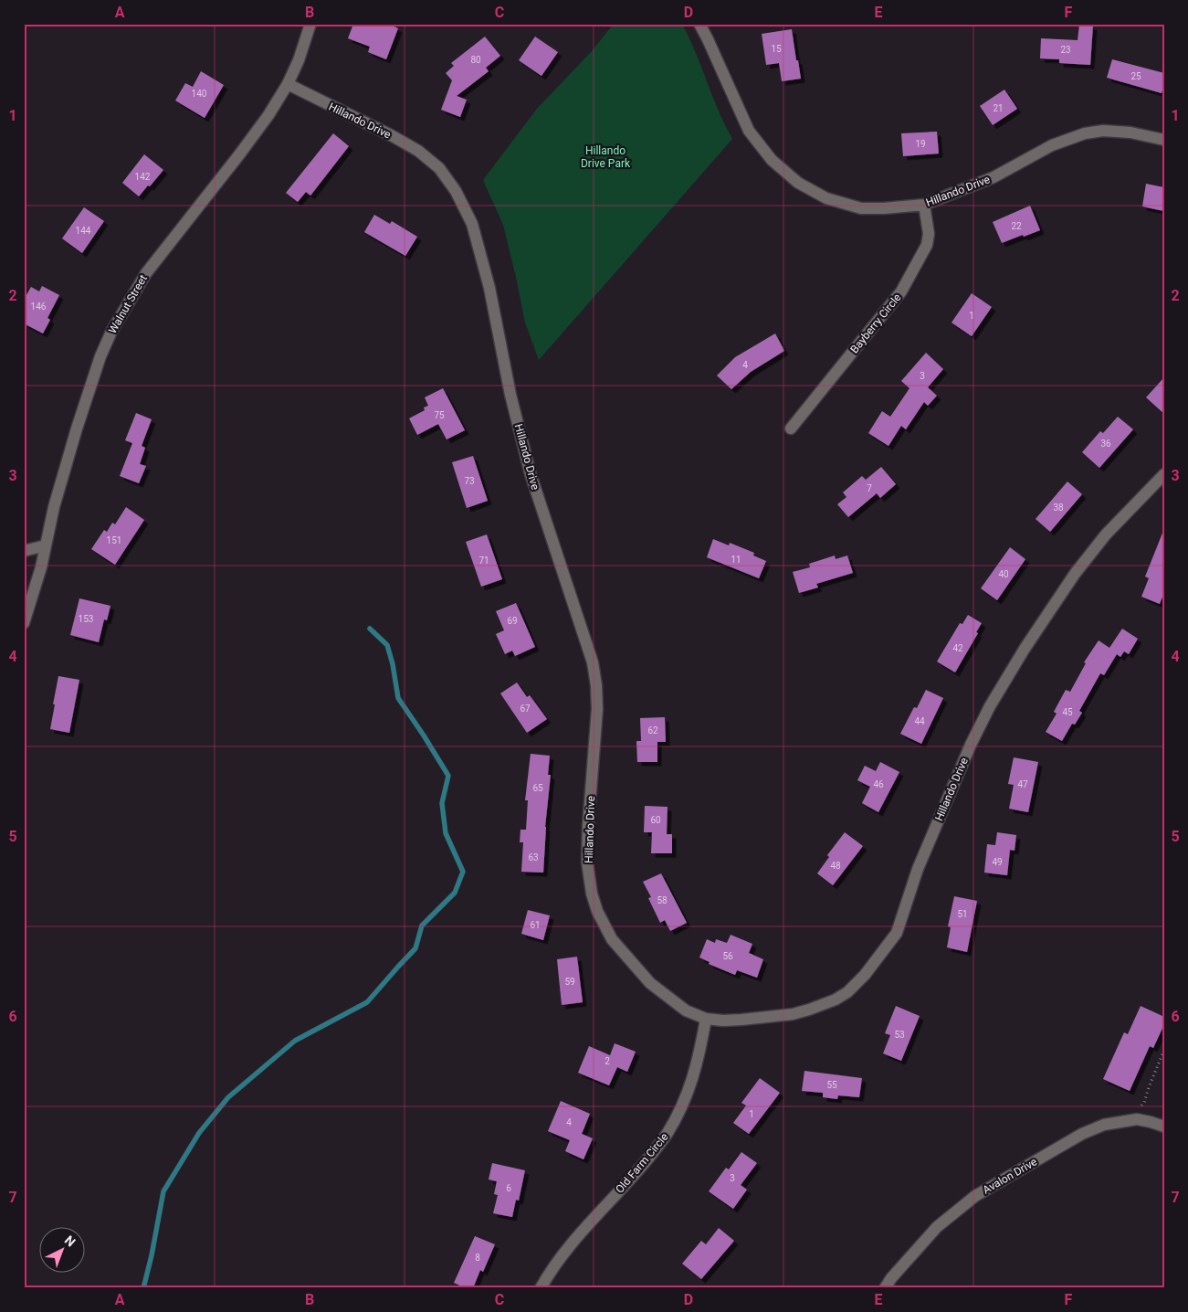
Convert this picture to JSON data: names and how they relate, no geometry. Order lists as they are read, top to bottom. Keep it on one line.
{"streets":{"street":["Hillando Drive","Walnut Street","Bayberry Circle","Old Farm Circle","Avalon Drive"]},"crossings":[["Hillando Drive","Walnut Street"],["Hillando Drive","Bayberry Circle"],["Hillando Drive","Old Farm Circle"]],"parks":["Hillando Drive Park"],"house_numbers":["15","23","80","25","140","21","19","142","22","144","146","1","4","3","75","36","73","7","38","151","11","71","40","153","69","42","67","45","44","62","46","47","65","60","63","49","48","58","51","61","56","59","53","2","55","1","4","3","6","8"],"north":"top right","grid":{"columns":["A","B","C","D","E","F"],"rows":["1","2","3","4","5","6","7"]}}
